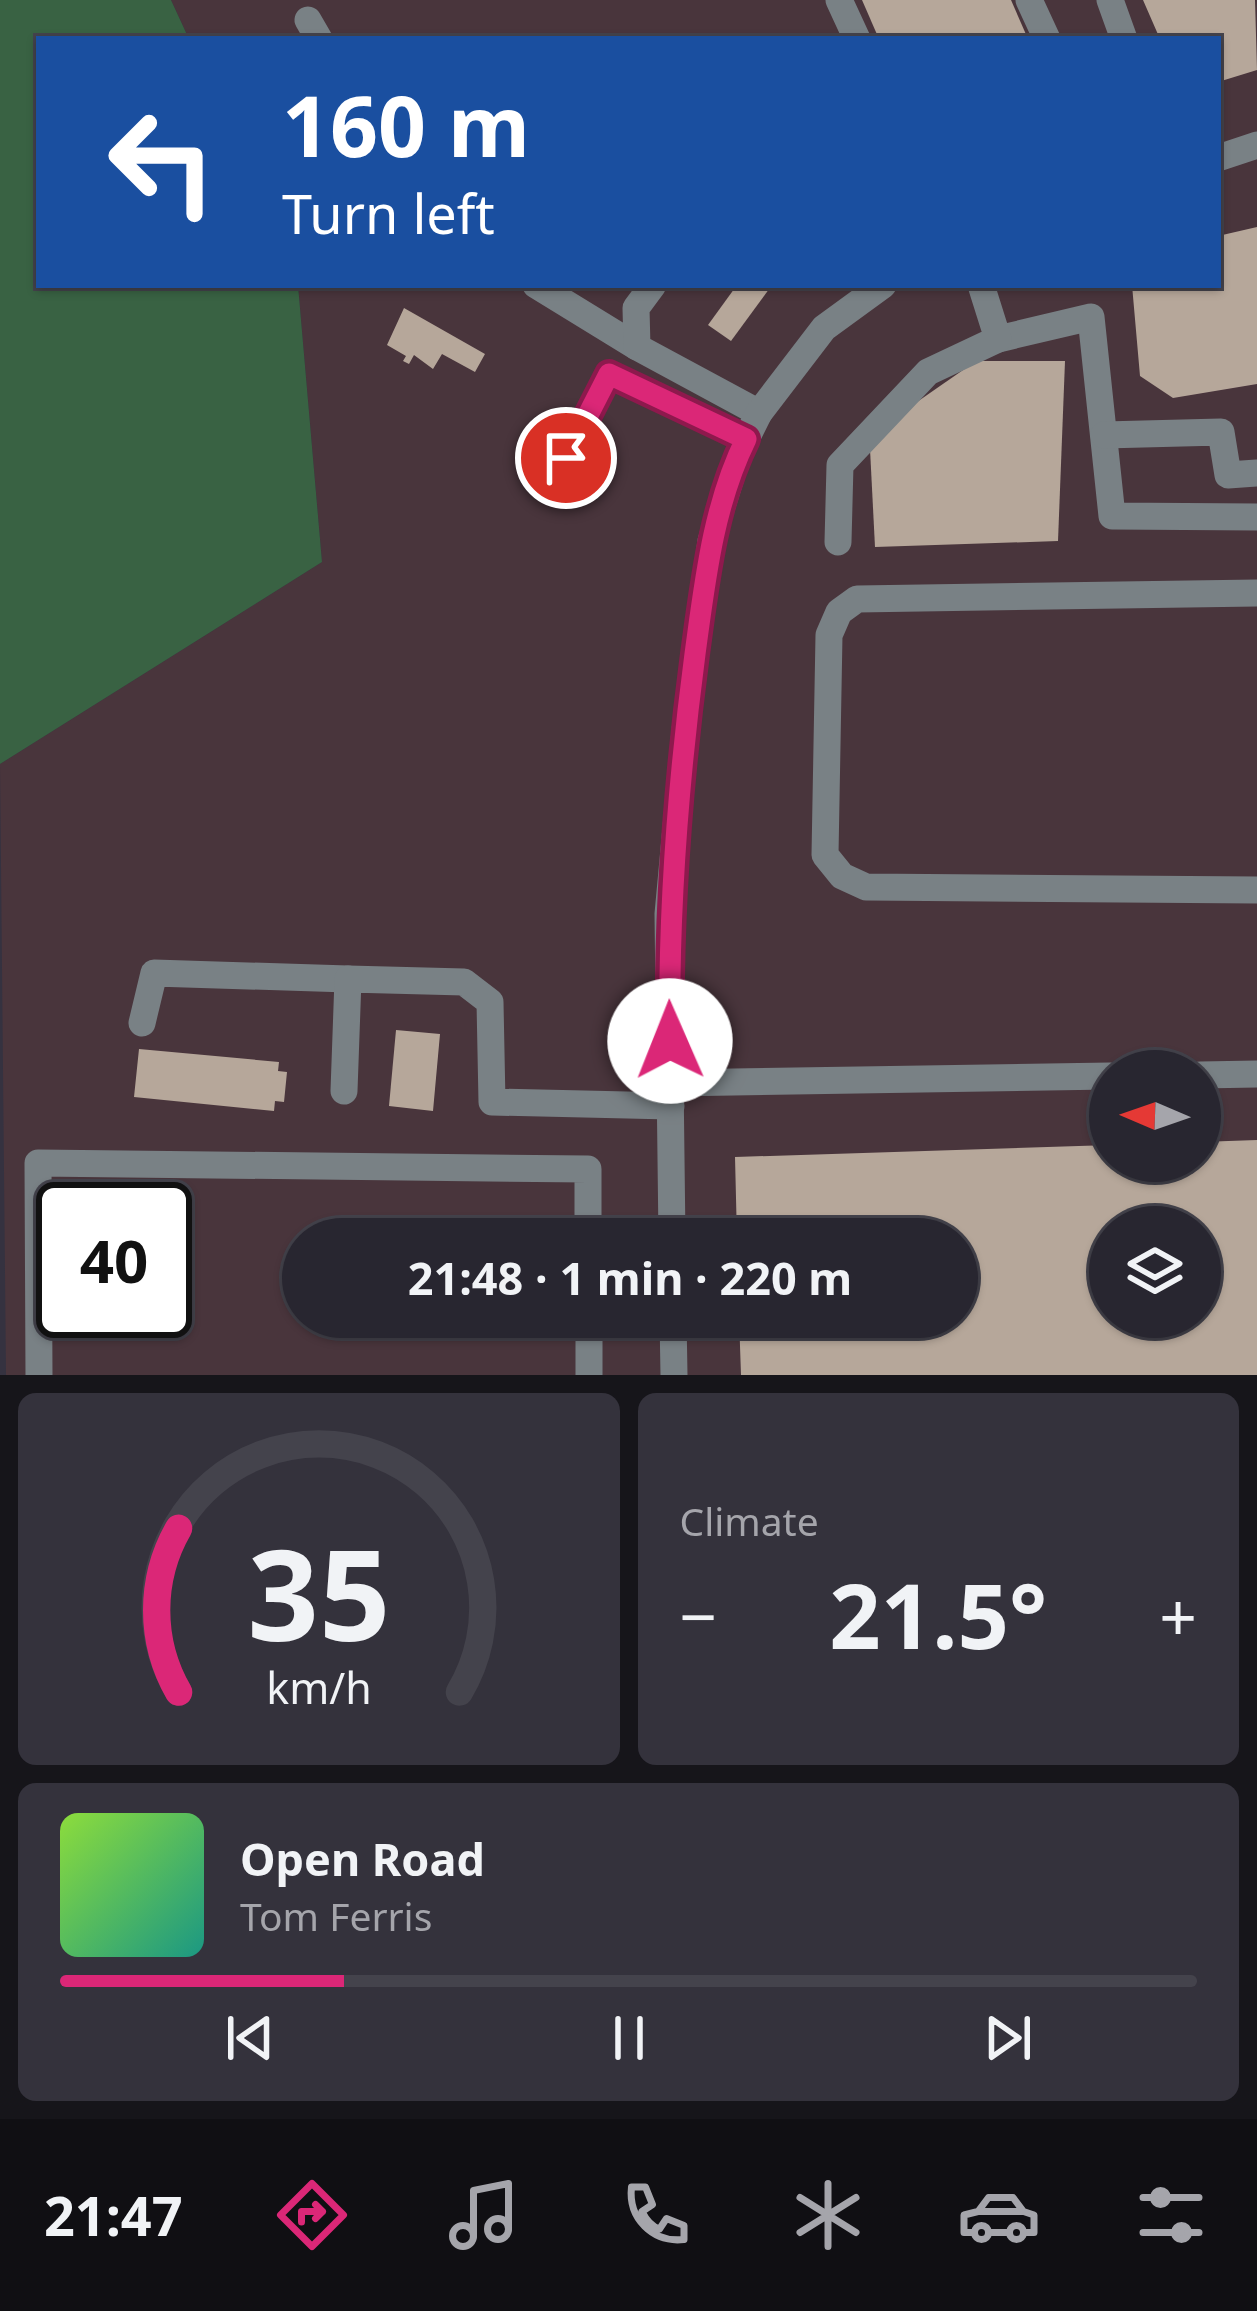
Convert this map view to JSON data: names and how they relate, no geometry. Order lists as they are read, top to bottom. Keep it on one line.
{"north":"left","page":{"turn":["160 m","Turn left"],"limit":"40","trip":"21:48 · 1 min · 220 m","tile":"Climate","heat":["−","21.5°","+"],"song":["Open Road","Tom Ferris"],"tabs":"21:47","gauge":["35","km/h"]}}
